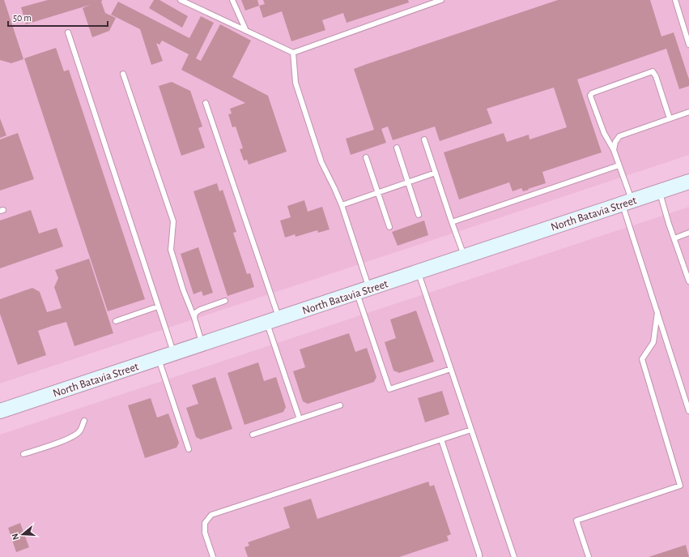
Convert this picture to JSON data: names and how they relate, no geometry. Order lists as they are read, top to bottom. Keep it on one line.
{"streets":{"main road":["North Batavia Street"]},"scale_bar":"50 m","north":"left"}
